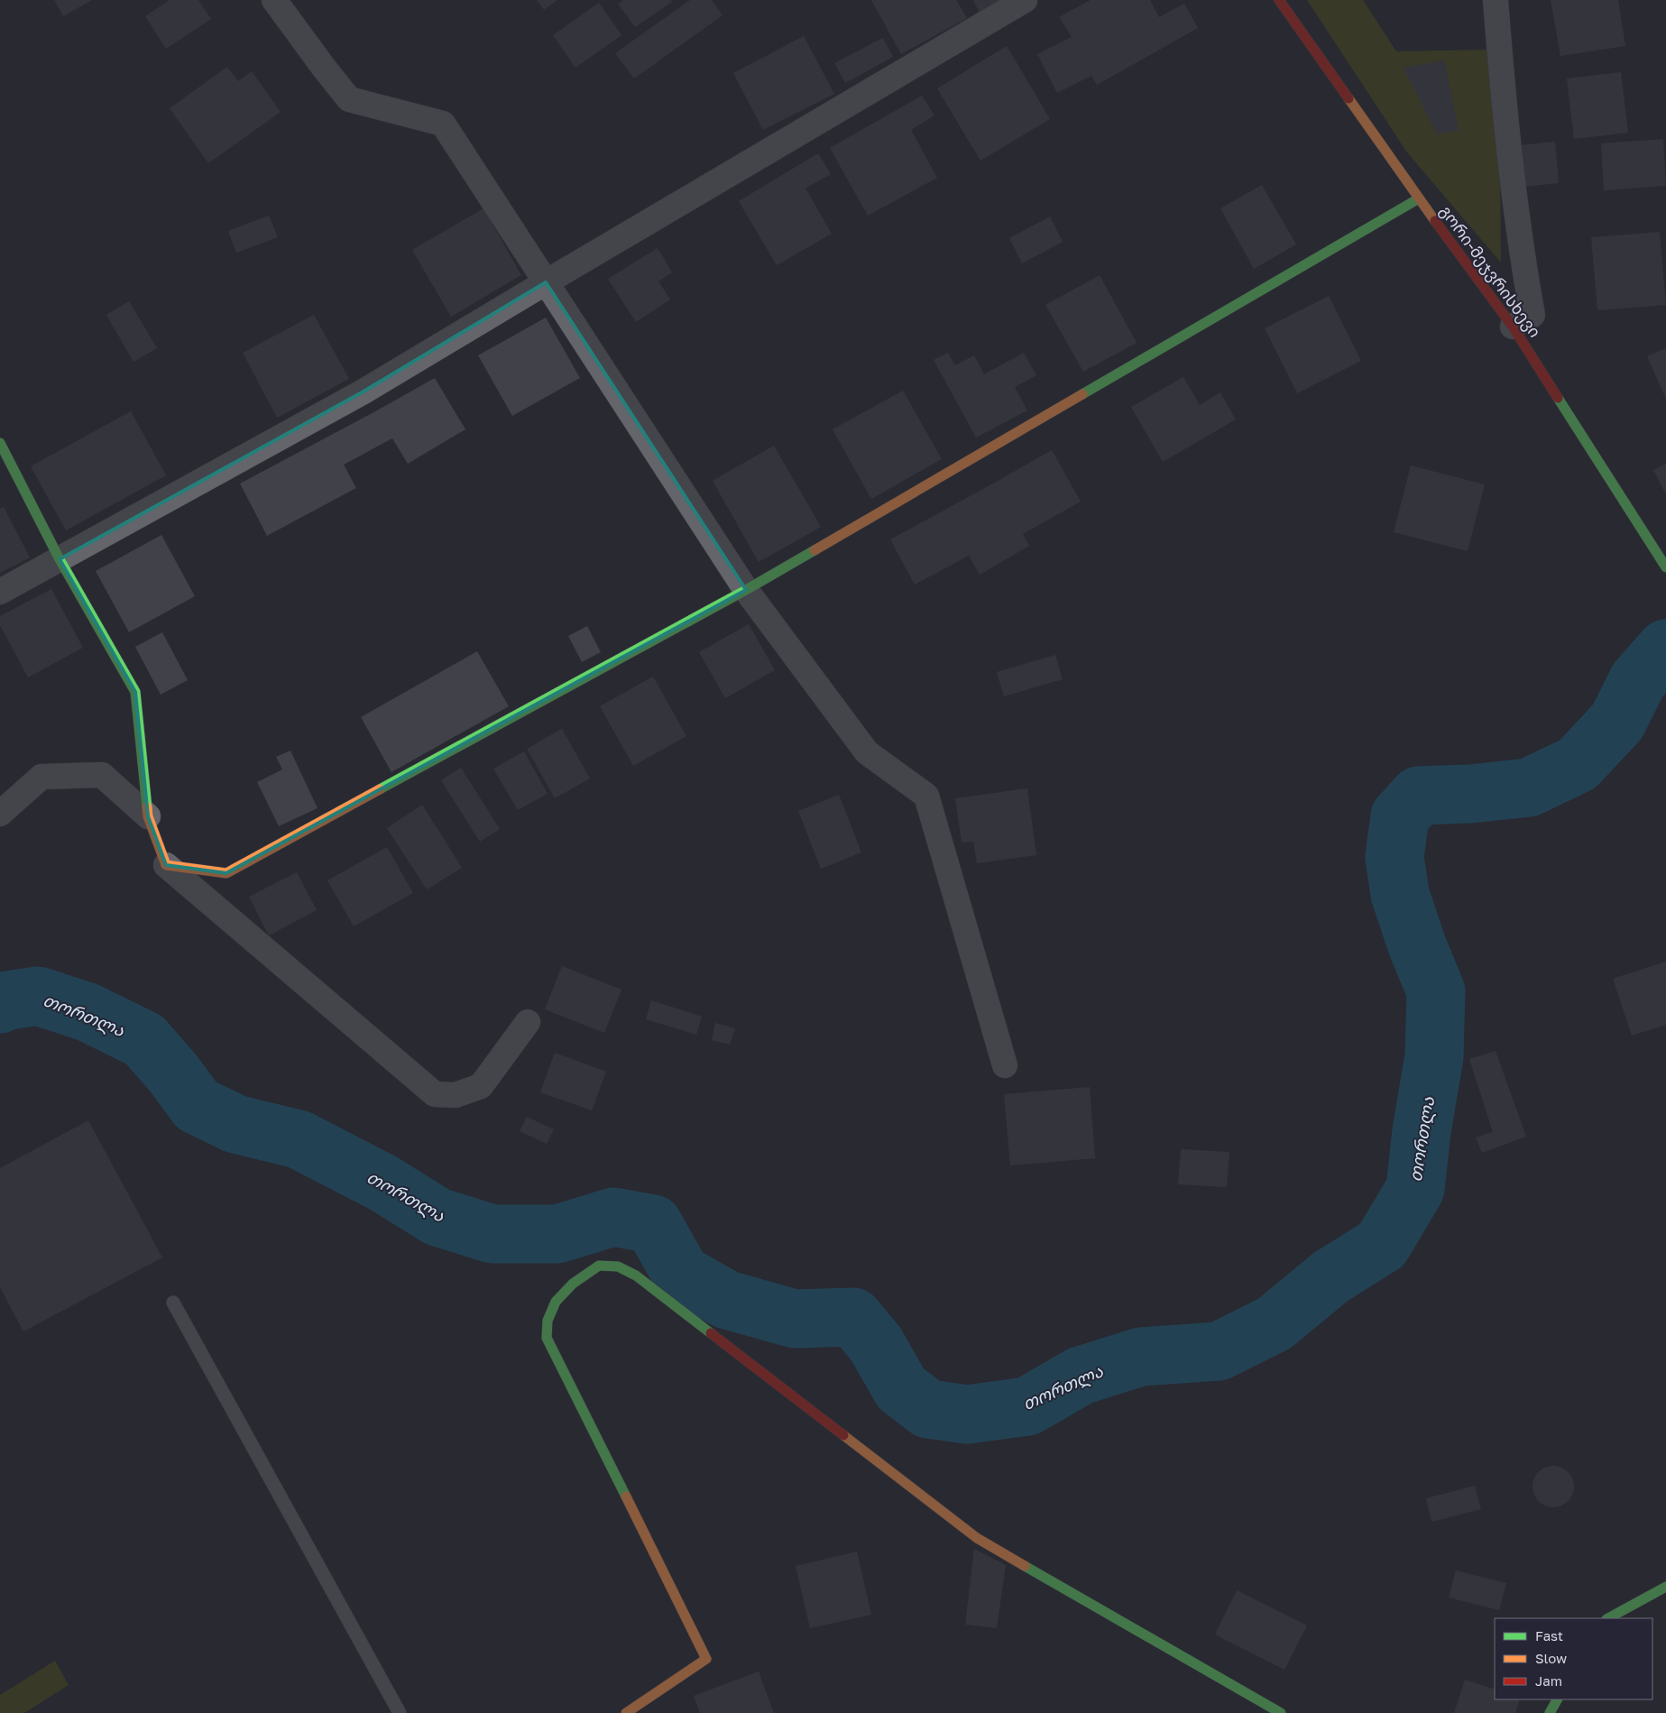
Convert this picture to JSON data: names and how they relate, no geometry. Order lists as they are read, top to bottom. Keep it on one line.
{"streets":{"street":["გორი-მეჯვრისხევი"]},"water":["თორთლა"],"legend":["Fast","Slow","Jam"]}
